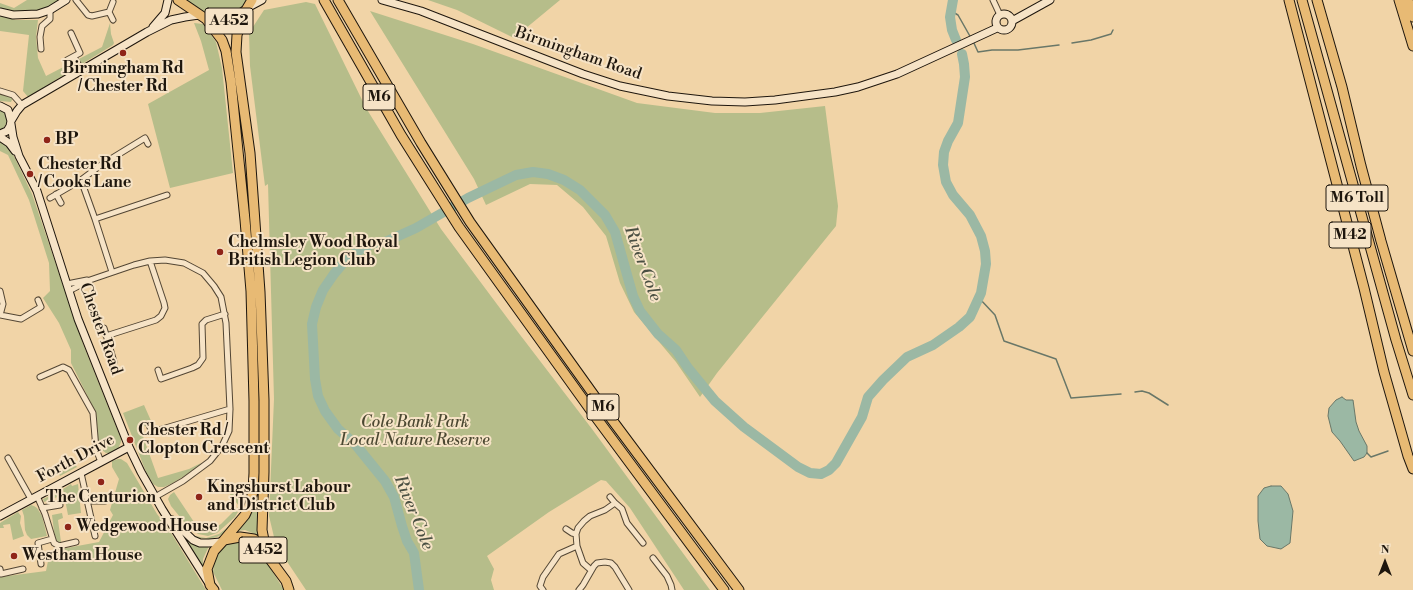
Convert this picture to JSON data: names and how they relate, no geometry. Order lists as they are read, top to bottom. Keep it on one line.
{"streets":{"highway":["A452","M6","M6 Toll","M42"],"main road":["Birmingham Road","Chester Road","Forth Drive"]},"crossings":[["A452","Chester Road"],["Chester Road","Forth Drive"]],"water":["River Cole"],"parks":["Cole Bank Park Local Nature Reserve"],"places":["Birmingham Rd / Chester Rd","BP","Chester Rd / Cooks Lane","Chelmsley Wood Royal British Legion Club","Chester Rd / Clopton Crescent","The Centurion","Kingshurst Labour and District Club","Wedgewood House","Westham House"],"north":"top"}
